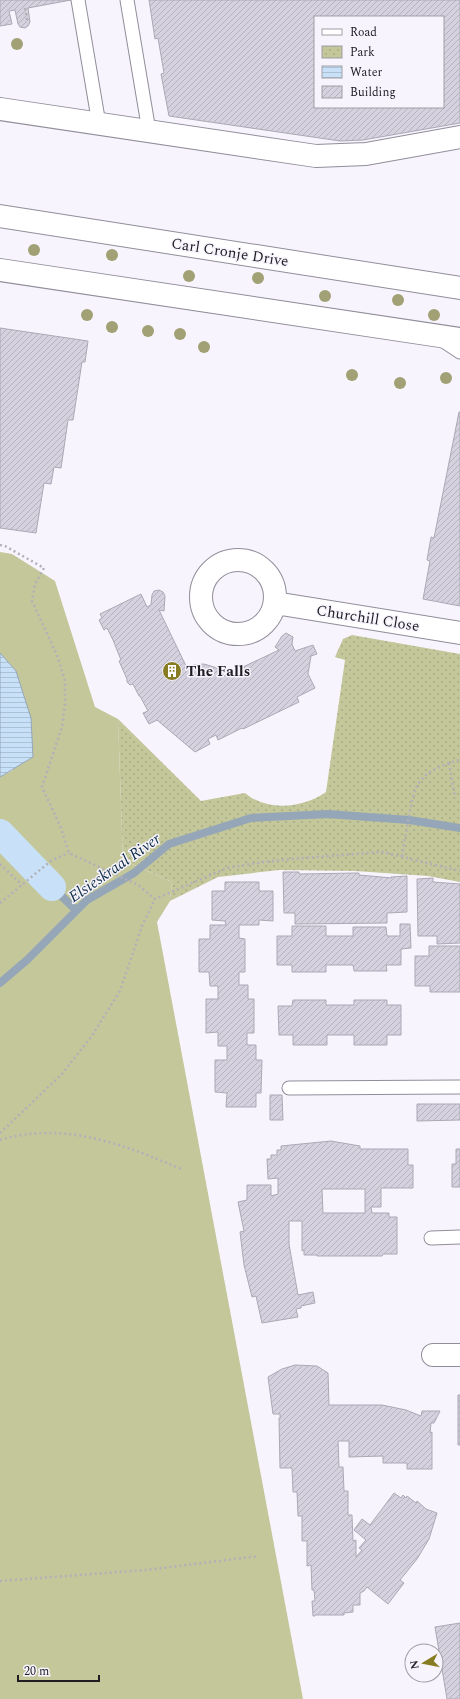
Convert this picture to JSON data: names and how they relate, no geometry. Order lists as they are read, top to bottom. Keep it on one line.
{"streets":{"main road":["Carl Cronje Drive","Churchill Close"]},"water":["Elsieskraal River"],"places":{"building":["The Falls"]},"legend":["Road","Park","Water","Building"],"scale_bar":"20 m","north":"left"}
